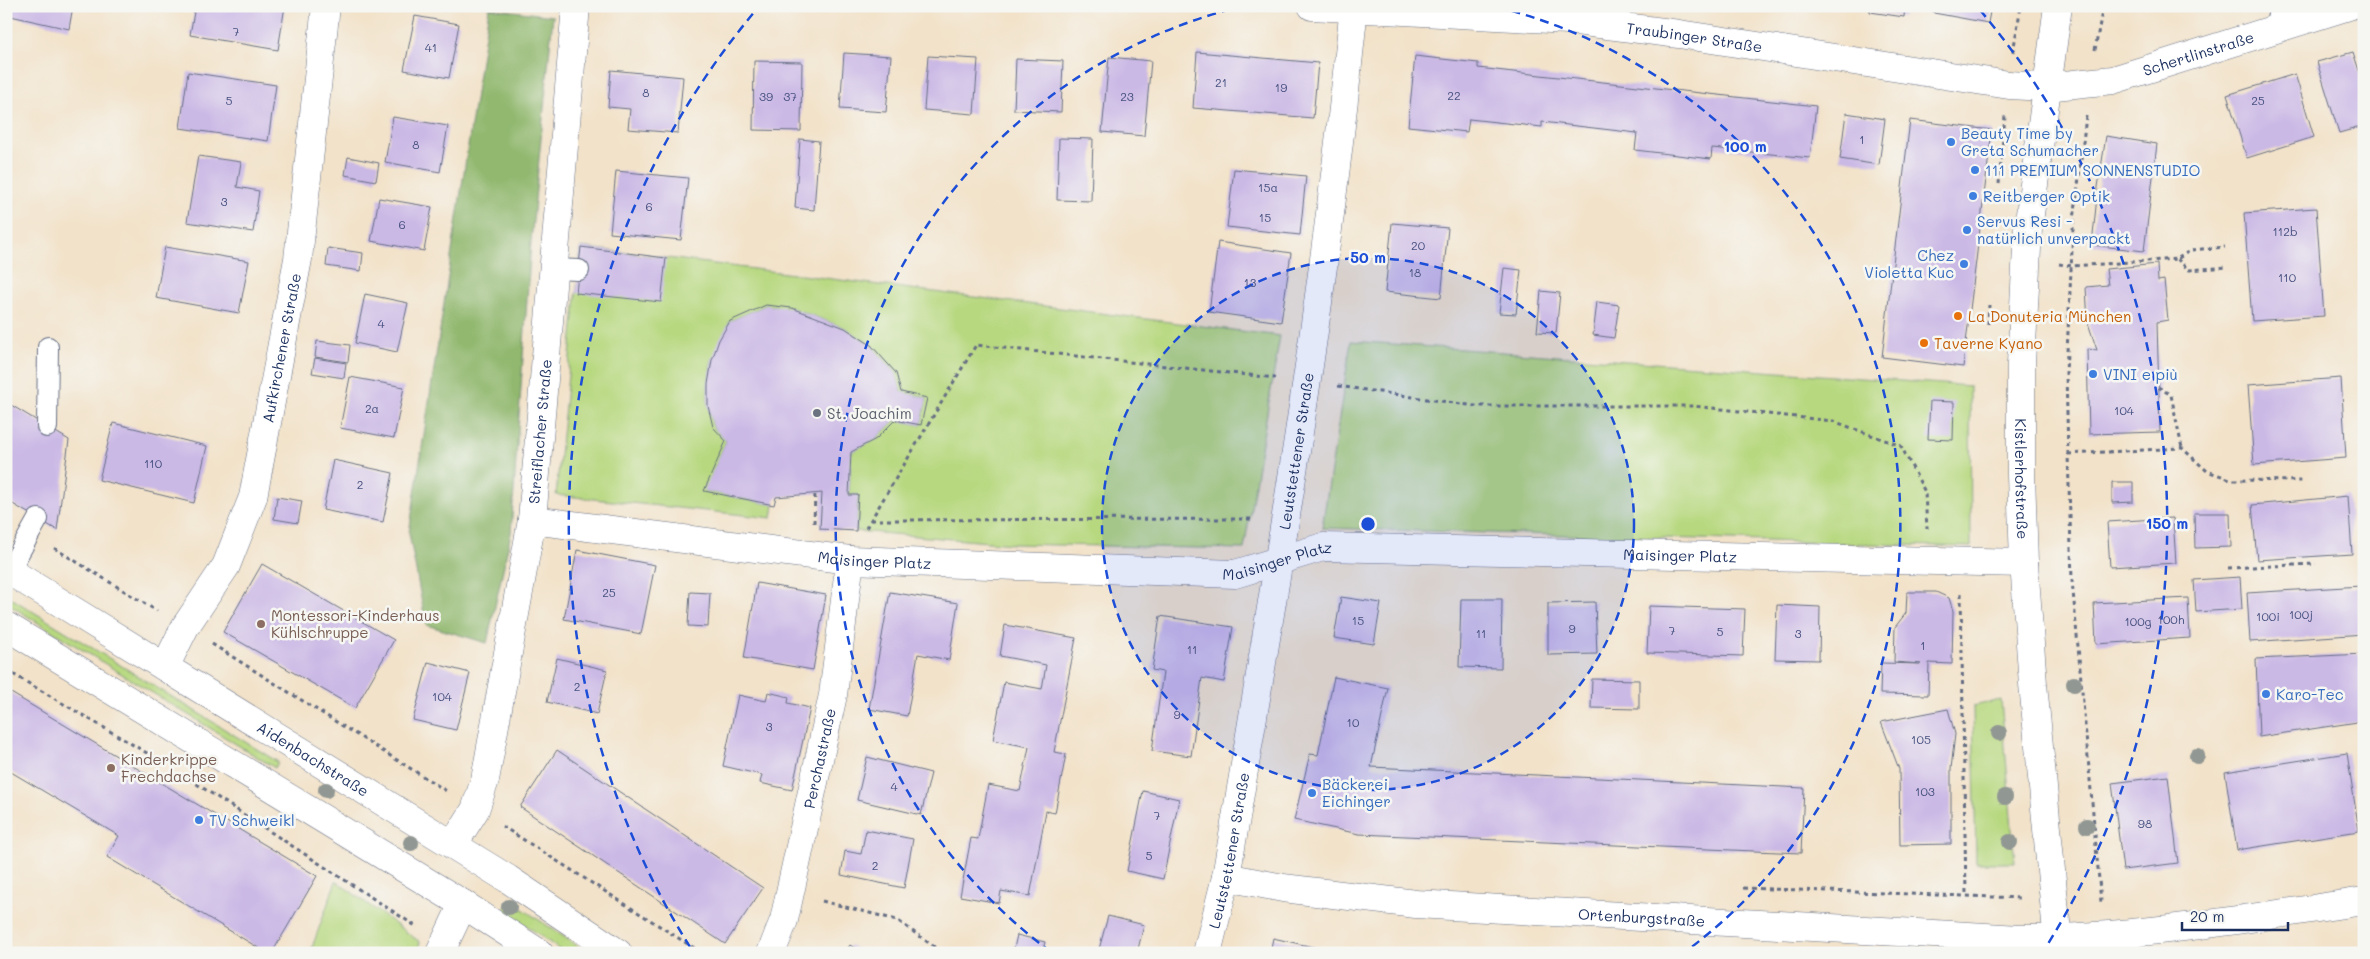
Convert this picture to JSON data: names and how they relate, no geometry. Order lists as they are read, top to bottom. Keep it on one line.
{"streets":{"street":["Traubinger Straße","Schertlinstraße","Aufkirchener Straße","Streiflacher Straße","Leutstettener Straße","Kistlerhofstraße","Maisinger Platz","Perchastraße","Aidenbachstraße","Ortenburgstraße"]},"crossings":[["Traubinger Straße","Schertlinstraße"],["Traubinger Straße","Leutstettener Straße"],["Traubinger Straße","Kistlerhofstraße"],["Schertlinstraße","Kistlerhofstraße"],["Aufkirchener Straße","Aidenbachstraße"],["Streiflacher Straße","Maisinger Platz"],["Streiflacher Straße","Aidenbachstraße"],["Leutstettener Straße","Maisinger Platz"],["Leutstettener Straße","Ortenburgstraße"],["Kistlerhofstraße","Maisinger Platz"],["Kistlerhofstraße","Ortenburgstraße"],["Maisinger Platz","Perchastraße"]],"places":["Beauty Time by Greta Schumacher","111 PREMIUM SONNENSTUDIO","Reitberger Optik","Servus Resi - natürlich unverpackt","Chez Violetta Kuc","La Donuteria München","Taverne Kyano","VINI e più","St. Joachim","Montessori-Kinderhaus Kühlschruppe","Karo-Tec","Kinderkrippe Frechdachse","Bäckerei Eichinger","TV Schweikl"],"house_numbers":["7","41","21","19","8","22","39","37","23","5","25","1","8","15a","3","6","15","6","112b","20","18","110","13","4","2a","104","110","2","25","100j","100i","100h","15","100g","9","7","5","11","3","1","11","2","104","9","10","3","105","4","103","7","98","5","2"],"scale_bar":"20 m","rings":["100 m","50 m","150 m"]}
